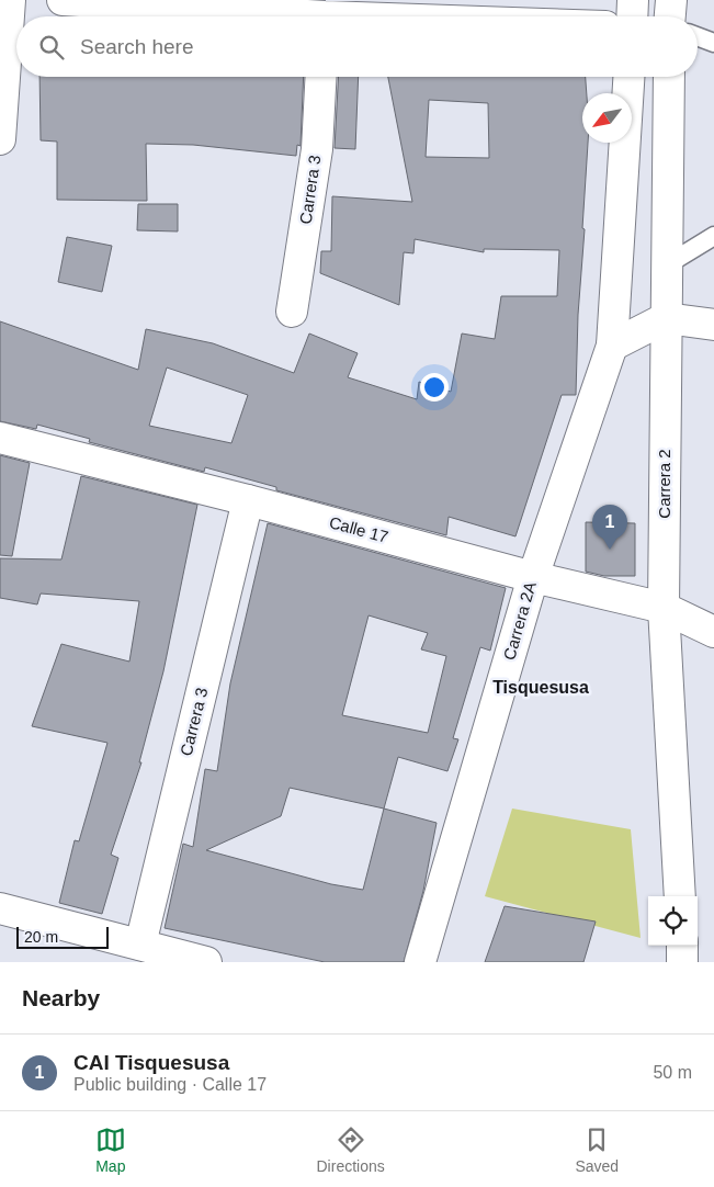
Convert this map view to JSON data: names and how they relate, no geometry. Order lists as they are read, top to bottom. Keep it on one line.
{"streets":{"street":["Carrera 3","Carrera 2","Calle 17","Carrera 2A"]},"crossings":[["Carrera 3","Calle 17"],["Carrera 2","Calle 17"],["Calle 17","Carrera 2A"]],"districts":["Tisquesusa"],"scale_bar":"20 m","north":"bottom left","page":{"search":"Search here","pins":"1","scale":"20 m","heading":"Nearby","list":[{"mark":"1","name":"CAI Tisquesusa","note":"Public building · Calle 17","value":"50 m"}],"nav":["Map","Directions","Saved"]}}
